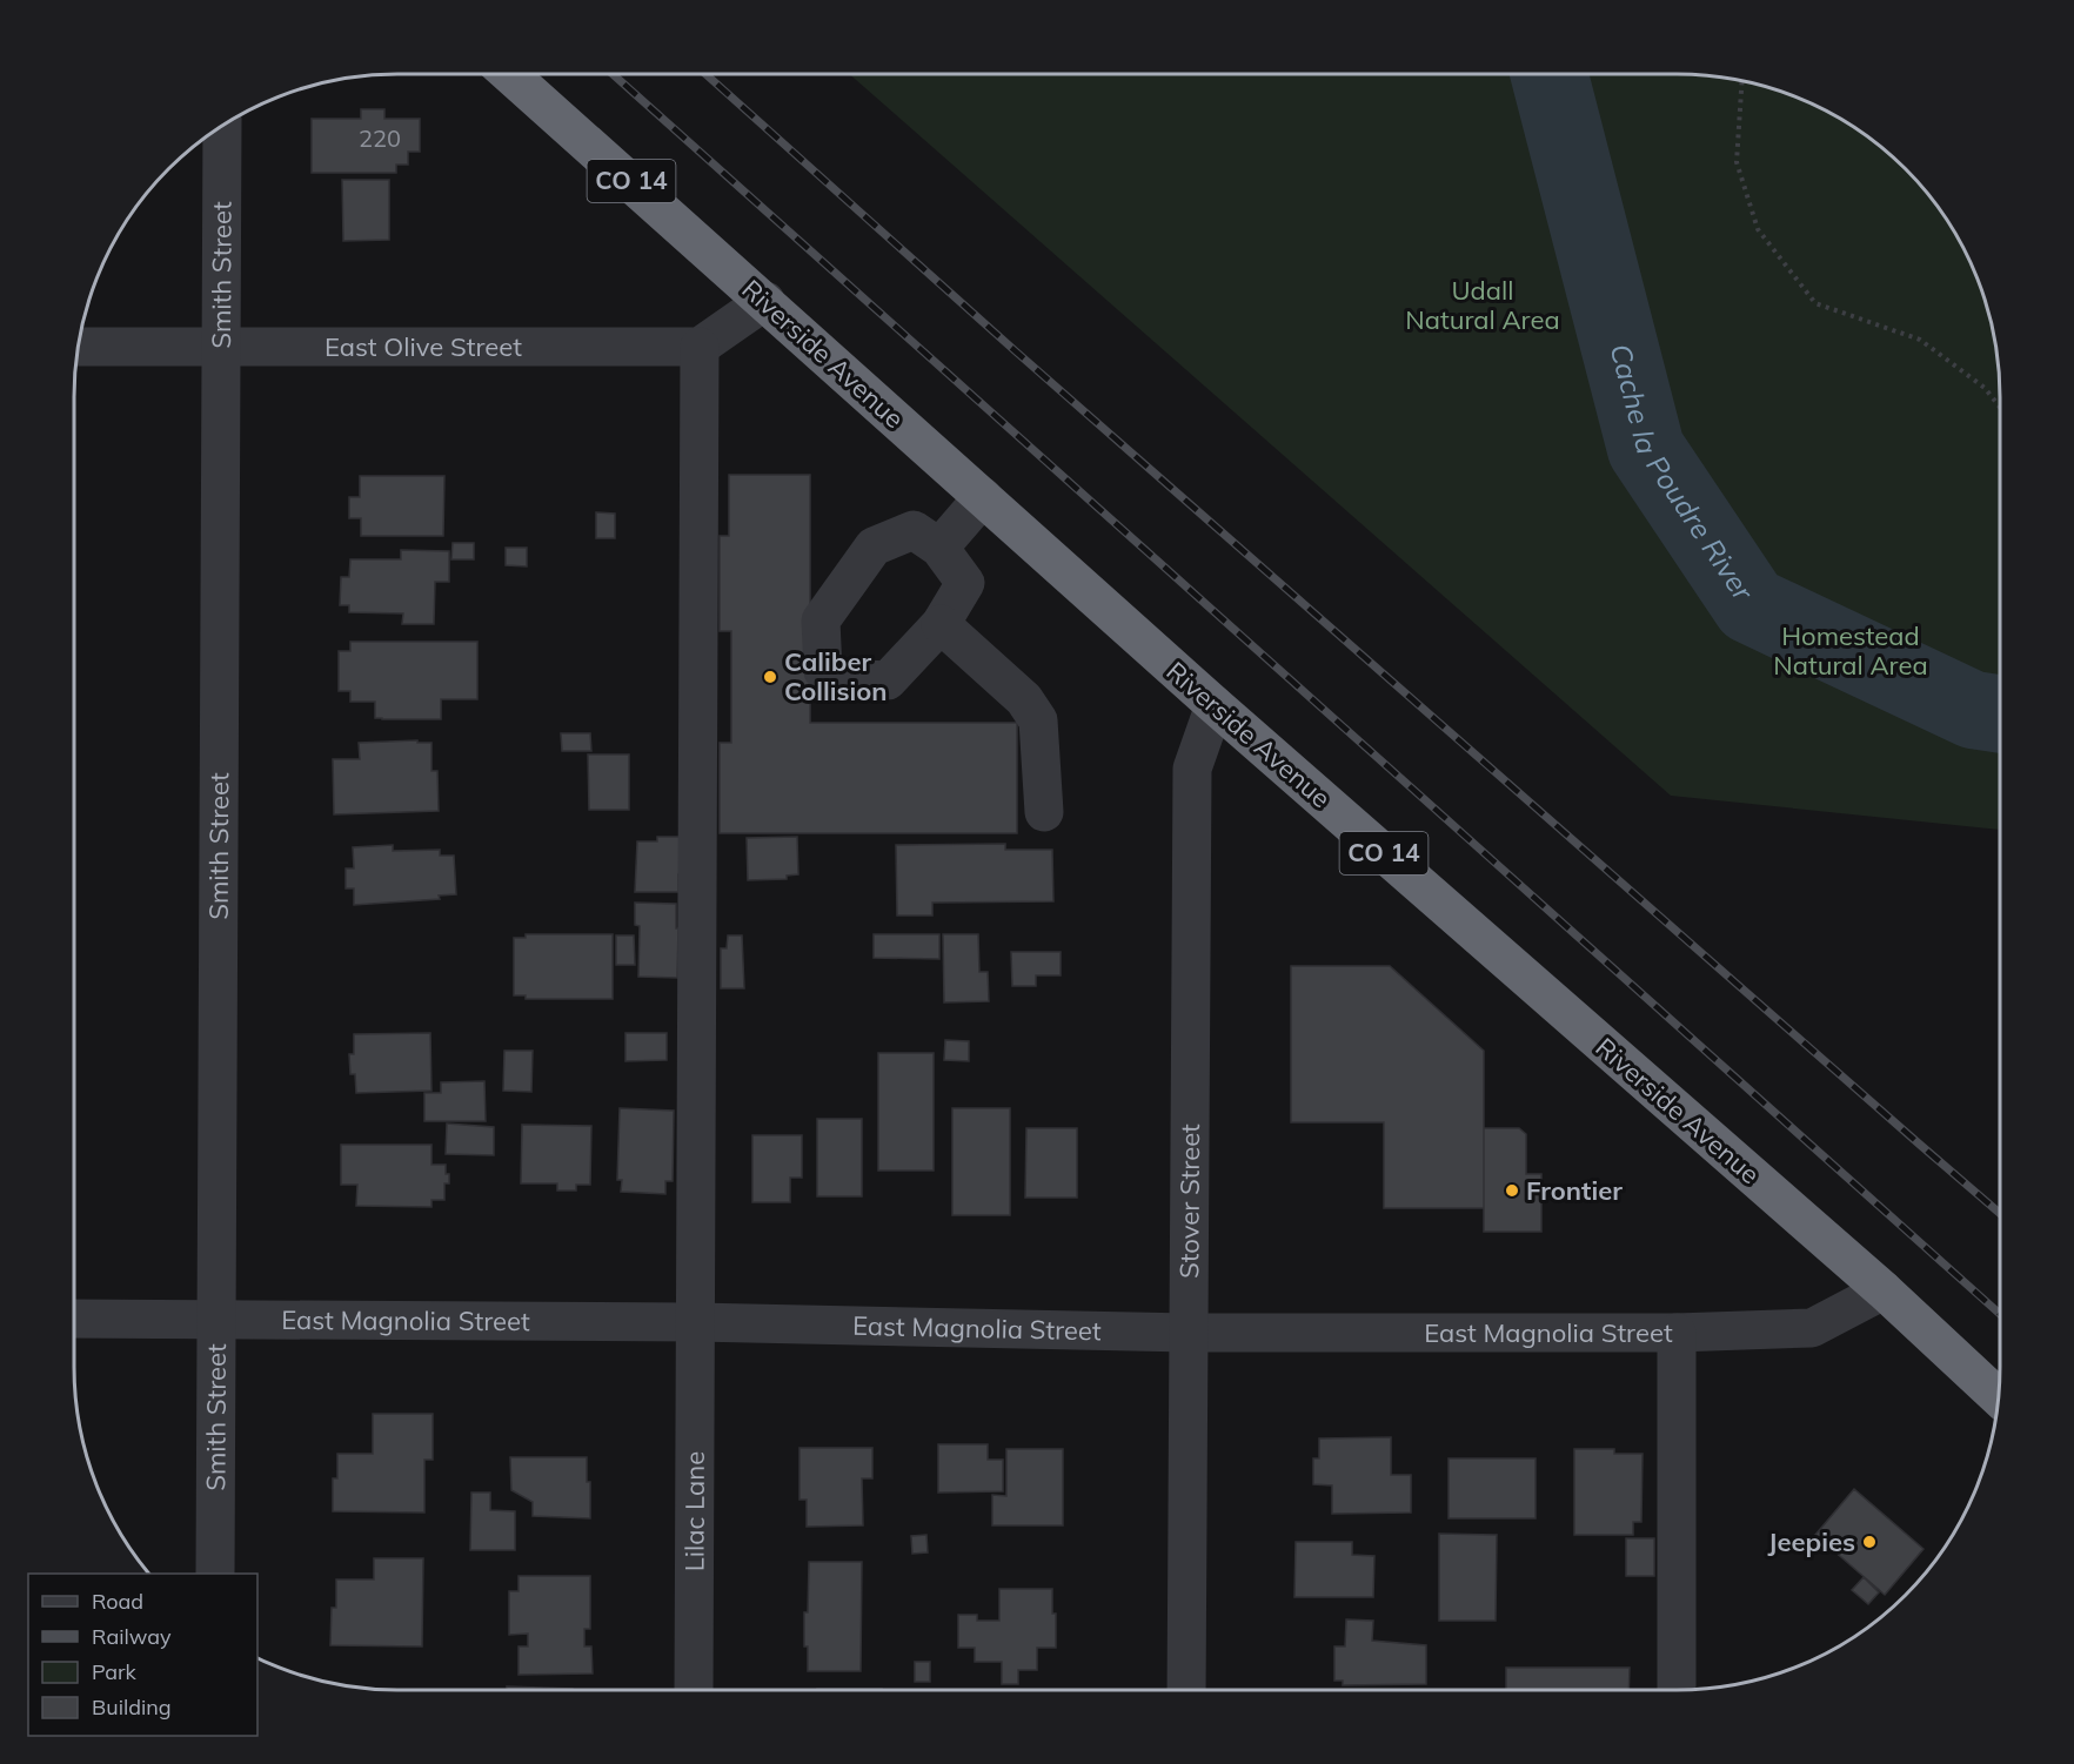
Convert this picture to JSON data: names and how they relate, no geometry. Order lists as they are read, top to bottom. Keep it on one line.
{"streets":{"highway":["CO 14","Riverside Avenue"],"street":["Smith Street","East Olive Street","Stover Street","East Magnolia Street","Lilac Lane"]},"crossings":[["Smith Street","East Olive Street"],["Smith Street","East Magnolia Street"],["East Olive Street","Lilac Lane"],["Riverside Avenue","Stover Street"],["Riverside Avenue","East Magnolia Street"],["Stover Street","East Magnolia Street"],["East Magnolia Street","Lilac Lane"]],"water":["Cache la Poudre River"],"parks":["Udall Natural Area","Homestead Natural Area"],"places":["Caliber Collision","Frontier","Jeepies"],"house_numbers":["220"],"legend":["Road","Railway","Park","Building"]}
